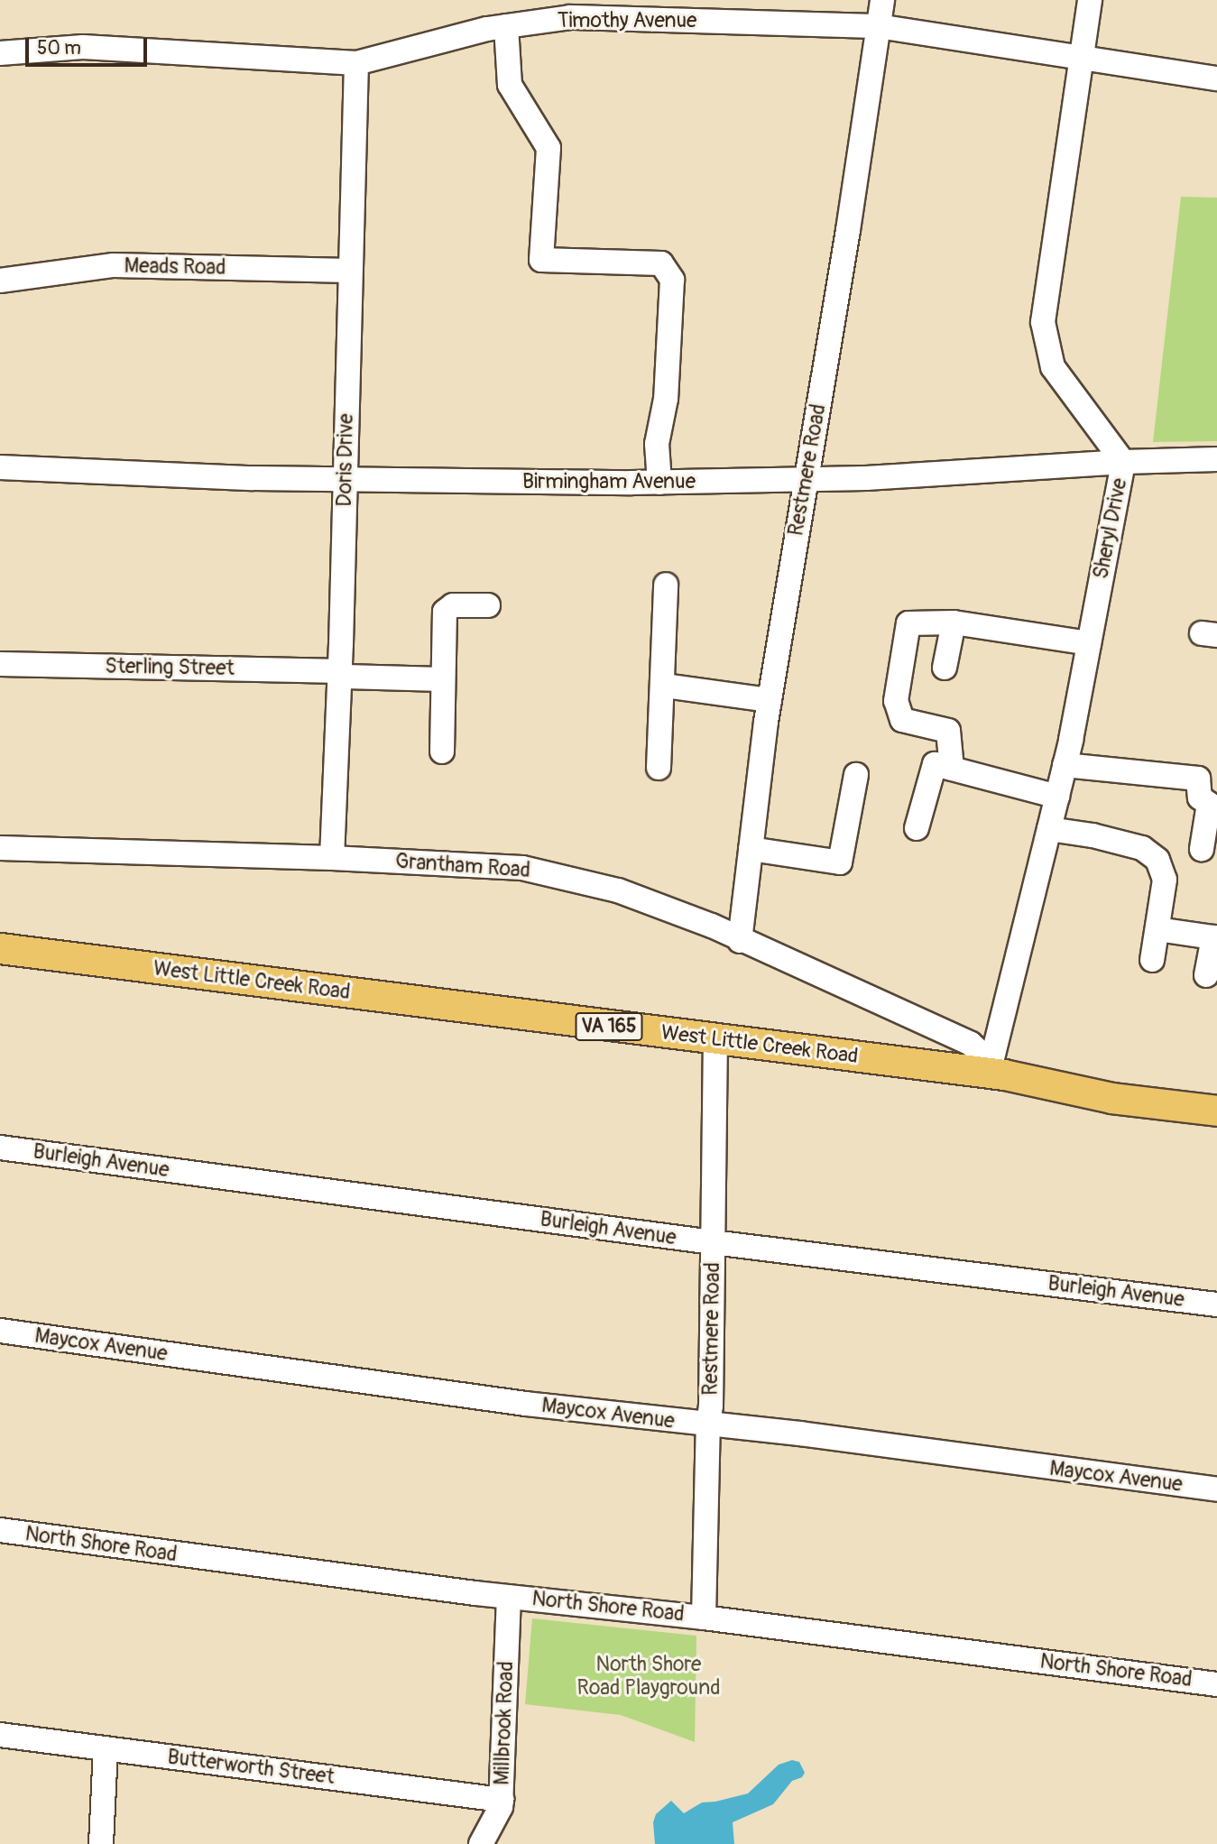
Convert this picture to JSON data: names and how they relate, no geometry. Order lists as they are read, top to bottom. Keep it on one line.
{"streets":{"main road":["West Little Creek Road","VA 165"],"street":["Timothy Avenue","Meads Road","Doris Drive","Restmere Road","Birmingham Avenue","Sheryl Drive","Sterling Street","Grantham Road","Burleigh Avenue","Maycox Avenue","North Shore Road","Millbrook Road","Butterworth Street"]},"crossings":[["Timothy Avenue","Doris Drive"],["Timothy Avenue","Restmere Road"],["Timothy Avenue","Sheryl Drive"],["Meads Road","Doris Drive"],["Doris Drive","Birmingham Avenue"],["Doris Drive","Sterling Street"],["Doris Drive","Grantham Road"],["Restmere Road","Birmingham Avenue"],["Restmere Road","Grantham Road"],["Restmere Road","West Little Creek Road"],["Restmere Road","Burleigh Avenue"],["Restmere Road","Maycox Avenue"],["Restmere Road","North Shore Road"],["Birmingham Avenue","Sheryl Drive"],["Sheryl Drive","Grantham Road"],["Sheryl Drive","West Little Creek Road"],["Grantham Road","West Little Creek Road"],["North Shore Road","Millbrook Road"],["Millbrook Road","Butterworth Street"]],"parks":["North Shore Road Playground"],"scale_bar":"50 m"}
